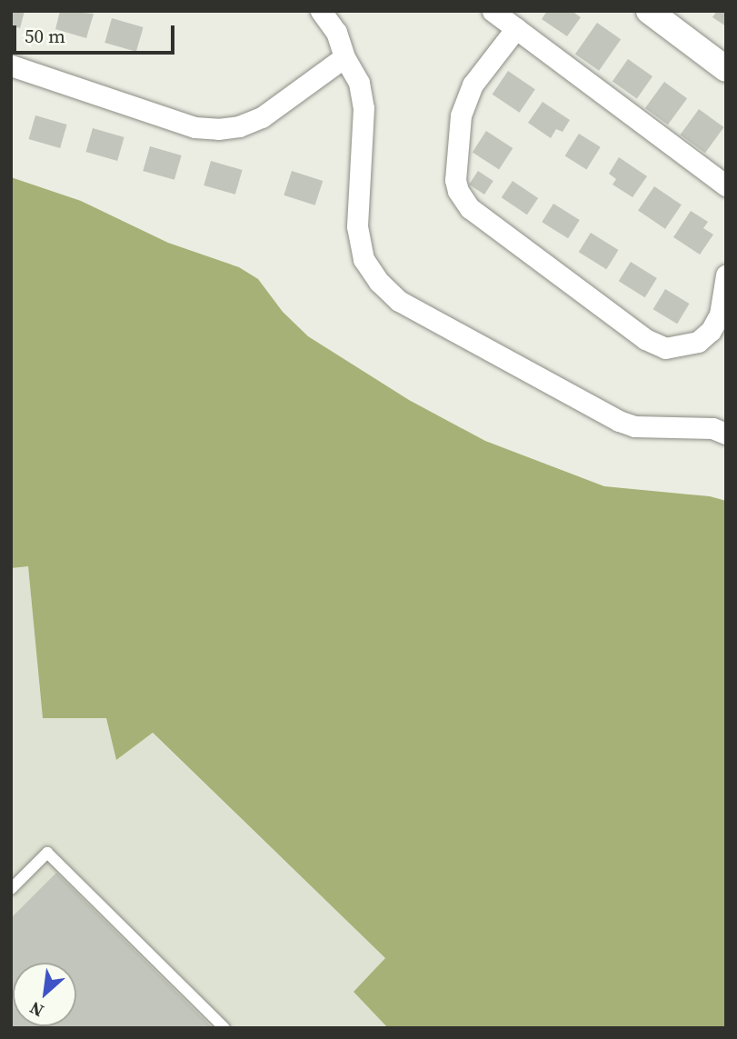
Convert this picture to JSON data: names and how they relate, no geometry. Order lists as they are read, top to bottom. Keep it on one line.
{"scale_bar":"50 m","north":"bottom left"}
